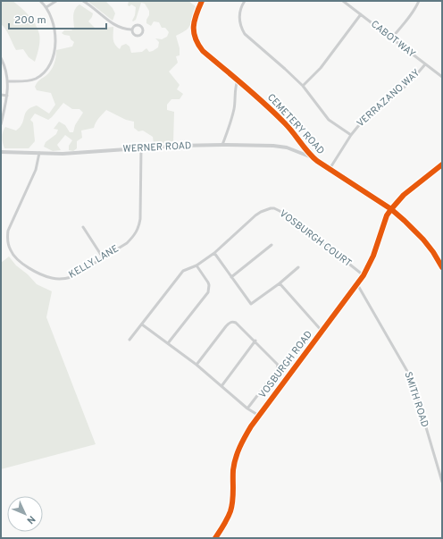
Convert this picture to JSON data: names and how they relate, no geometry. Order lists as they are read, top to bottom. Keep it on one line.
{"streets":{"street":["CABOT WAY","VERRAZANO WAY","CEMETERY ROAD","WERNER ROAD","VOSBURGH COURT","KELLY LANE","VOSBURGH ROAD","SMITH ROAD"]},"crossings":[["CABOT WAY","VERRAZANO WAY"],["VERRAZANO WAY","CEMETERY ROAD"],["CEMETERY ROAD","WERNER ROAD"],["CEMETERY ROAD","VOSBURGH ROAD"],["WERNER ROAD","KELLY LANE"],["VOSBURGH COURT","VOSBURGH ROAD"],["VOSBURGH ROAD","SMITH ROAD"]],"scale_bar":"200 m","north":"bottom right"}
